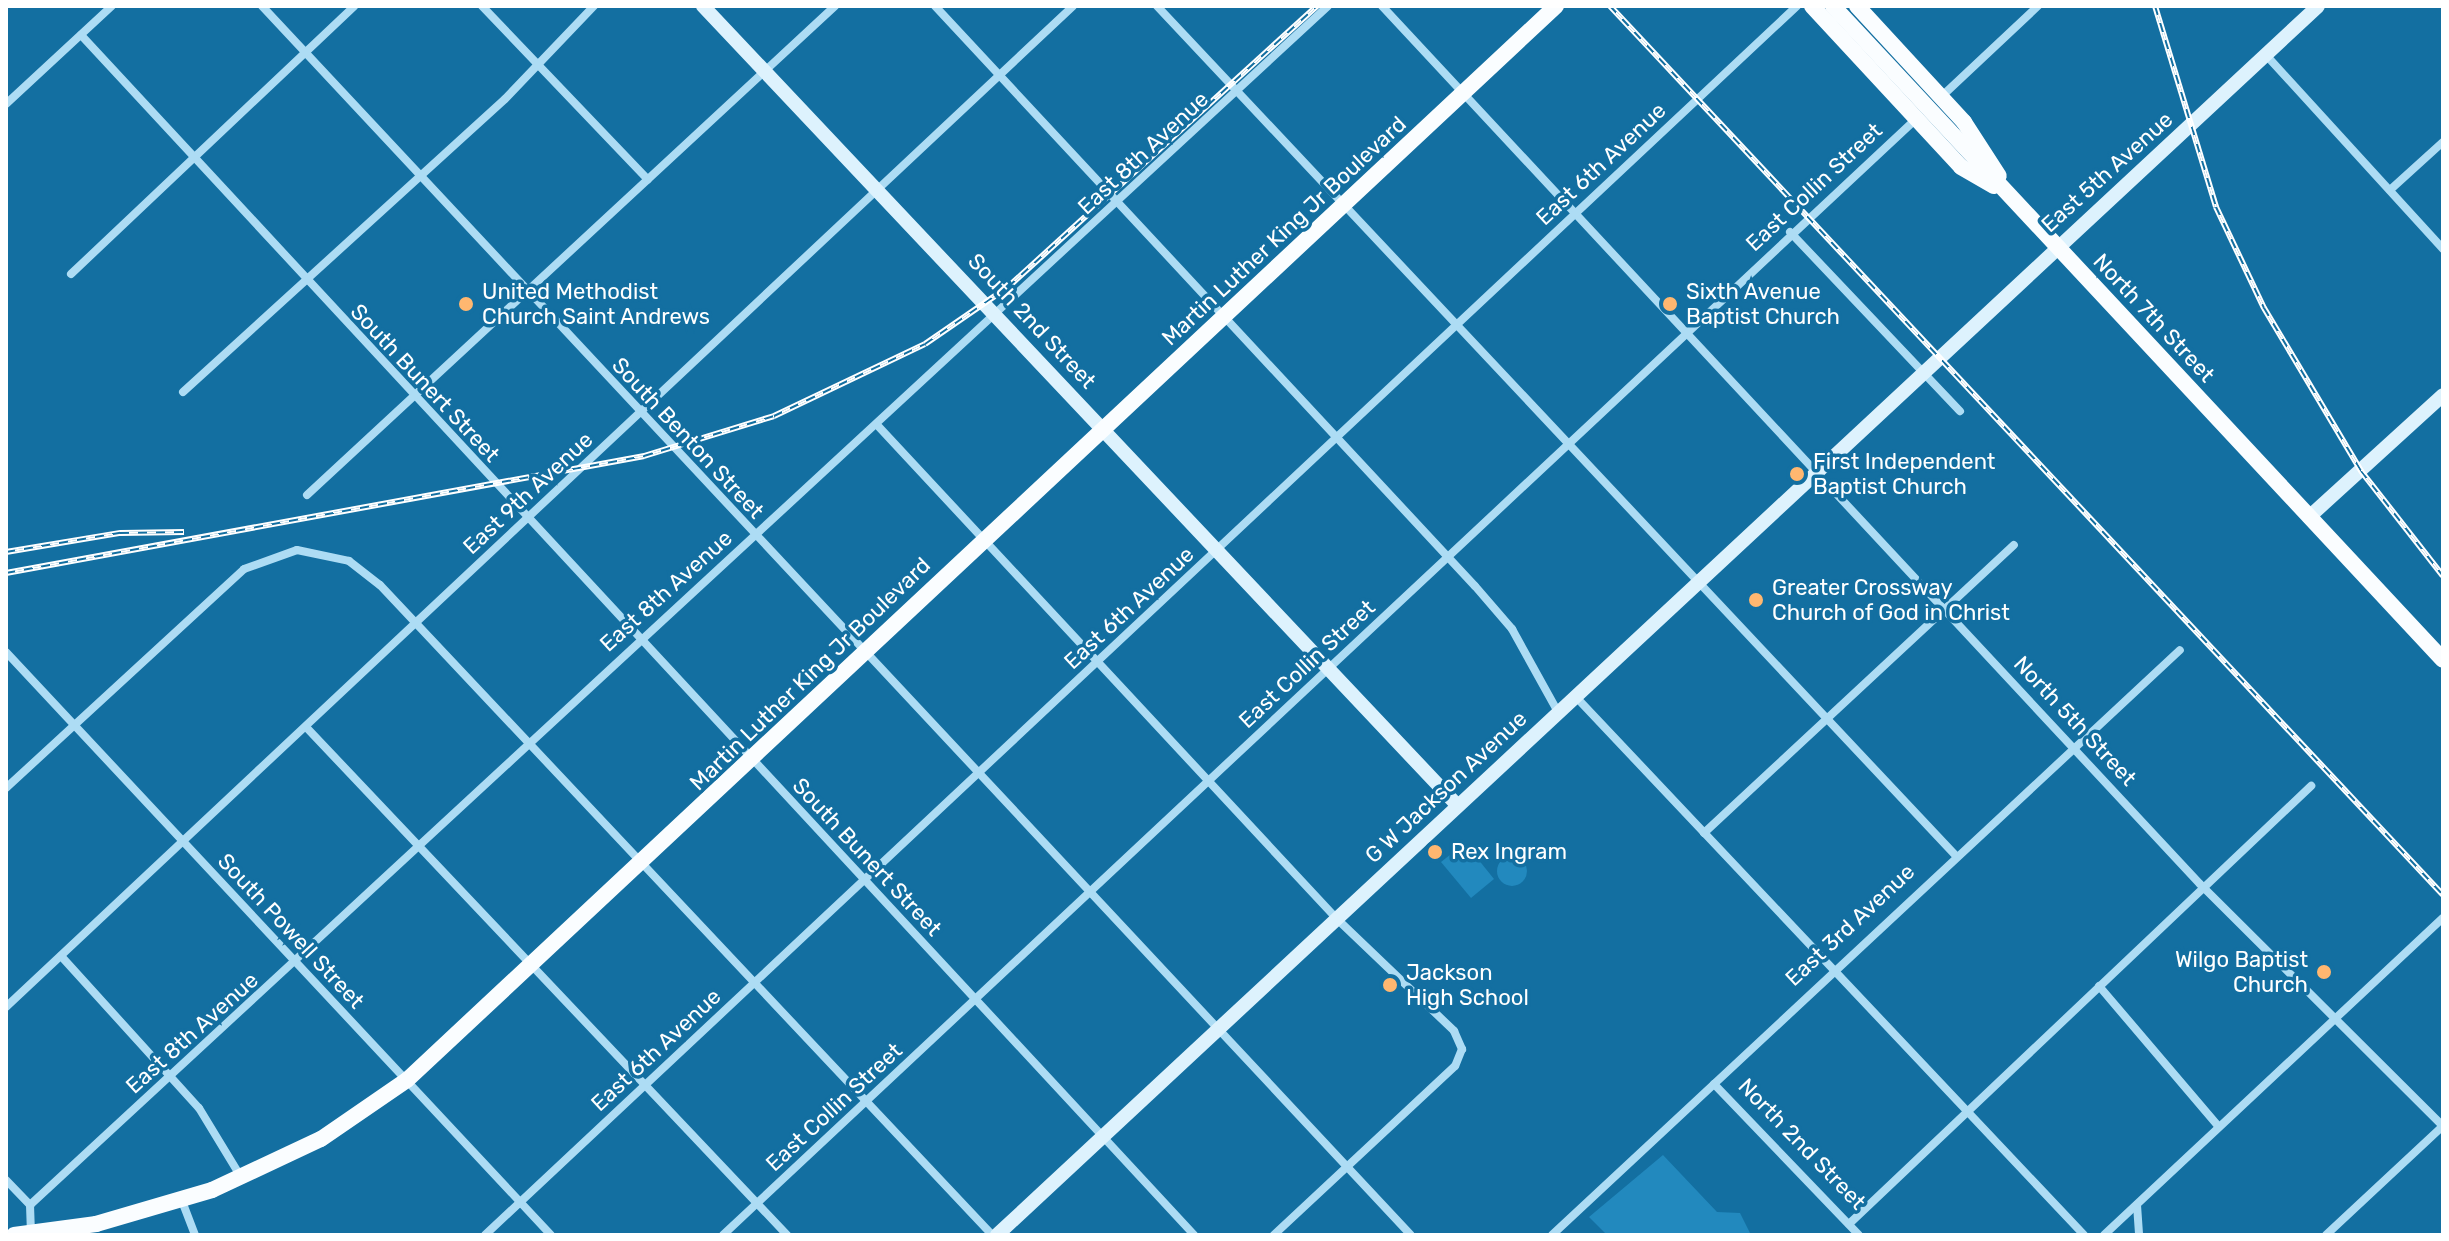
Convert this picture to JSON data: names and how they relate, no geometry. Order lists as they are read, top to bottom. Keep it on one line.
{"streets":{"main road":["Martin Luther King Jr Boulevard","North 7th Street"],"street":["East 8th Avenue","East 6th Avenue","East 5th Avenue","East Collin Street","South 2nd Street","South Bunert Street","South Benton Street","East 9th Avenue","North 5th Street","G W Jackson Avenue","East 3rd Avenue","South Powell Street","North 2nd Street"]},"crossings":[["East 8th Avenue","South 2nd Street"],["East 8th Avenue","South Bunert Street"],["East 8th Avenue","South Benton Street"],["East 8th Avenue","South Powell Street"],["East 6th Avenue","South 2nd Street"],["East 6th Avenue","South Bunert Street"],["East 6th Avenue","South Benton Street"],["East 6th Avenue","North 5th Street"],["East 6th Avenue","South Powell Street"],["East 5th Avenue","North 7th Street"],["East 5th Avenue","G W Jackson Avenue"],["East Collin Street","South 2nd Street"],["East Collin Street","South Bunert Street"],["East Collin Street","South Benton Street"],["East Collin Street","North 5th Street"],["Martin Luther King Jr Boulevard","South 2nd Street"],["Martin Luther King Jr Boulevard","South Bunert Street"],["Martin Luther King Jr Boulevard","South Benton Street"],["Martin Luther King Jr Boulevard","North 5th Street"],["Martin Luther King Jr Boulevard","South Powell Street"],["South 2nd Street","East 9th Avenue"],["South Bunert Street","East 9th Avenue"],["South Bunert Street","G W Jackson Avenue"],["South Benton Street","East 9th Avenue"],["South Benton Street","G W Jackson Avenue"],["East 9th Avenue","South Powell Street"],["North 5th Street","G W Jackson Avenue"],["North 5th Street","East 3rd Avenue"],["East 3rd Avenue","North 2nd Street"]],"places":["United Methodist Church Saint Andrews","Sixth Avenue Baptist Church","First Independent Baptist Church","Greater Crossway Church of God in Christ","Rex Ingram","Wilgo Baptist Church","Jackson High School"]}
